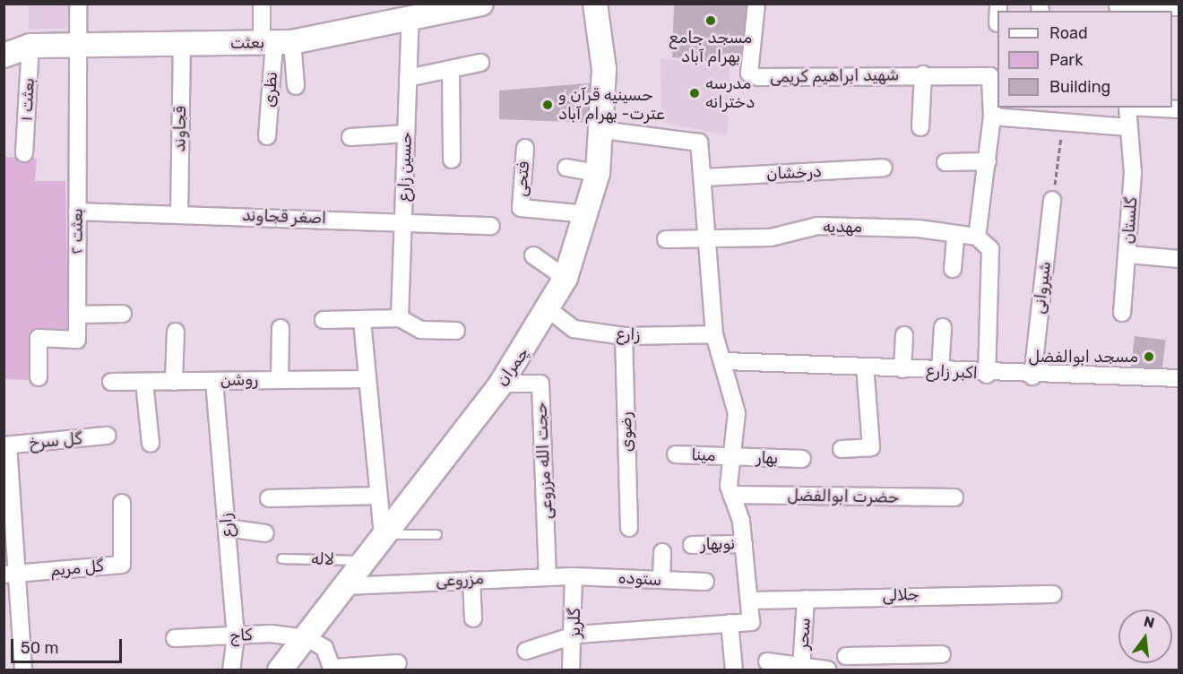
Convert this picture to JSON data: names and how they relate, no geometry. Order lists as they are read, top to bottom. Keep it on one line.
{"streets":{"street":["بعثت","شهید ابراهیم کریمی","نظری","بعثت ۱","قجاوند","حسین زارع","درخشان","فتحی","اصغر قجاوند","گلستان","مهدیه","بعثت ۲","شیروانی","زارع","چمران","اکبر زارع","روشن","رضوی","گل سرخ","مینا","بهار","حجت الله مزروعی","حضرت ابوالفضل","نوبهار","گل مریم","ستوده","مزروعی","جلالی","گلریز","سحر","کاج"],"lane":["لاله"]},"crossings":[["بعثت","نظری"],["بعثت","بعثت ۱"],["بعثت","قجاوند"],["بعثت","حسین زارع"],["بعثت","بعثت ۲"],["قجاوند","اصغر قجاوند"],["حسین زارع","اصغر قجاوند"],["فتحی","چمران"],["اصغر قجاوند","بعثت ۲"],["شیروانی","اکبر زارع"],["زارع","چمران"],["زارع","روشن"],["زارع","رضوی"],["زارع","کاج"],["چمران","حجت الله مزروعی"],["چمران","لاله"],["چمران","مزروعی"],["چمران","کاج"],["مینا","بهار"],["حجت الله مزروعی","مزروعی"],["ستوده","مزروعی"],["ستوده","گلریز"],["مزروعی","گلریز"],["جلالی","سحر"]],"places":["مسجد جامع بهرام آباد","مدرسه دخترانه","حسینیه قرآن و عترت- بهرام آباد","مسجد ابوالفضل"],"legend":["Road","Park","Building"],"scale_bar":"50 m","north":"top"}
